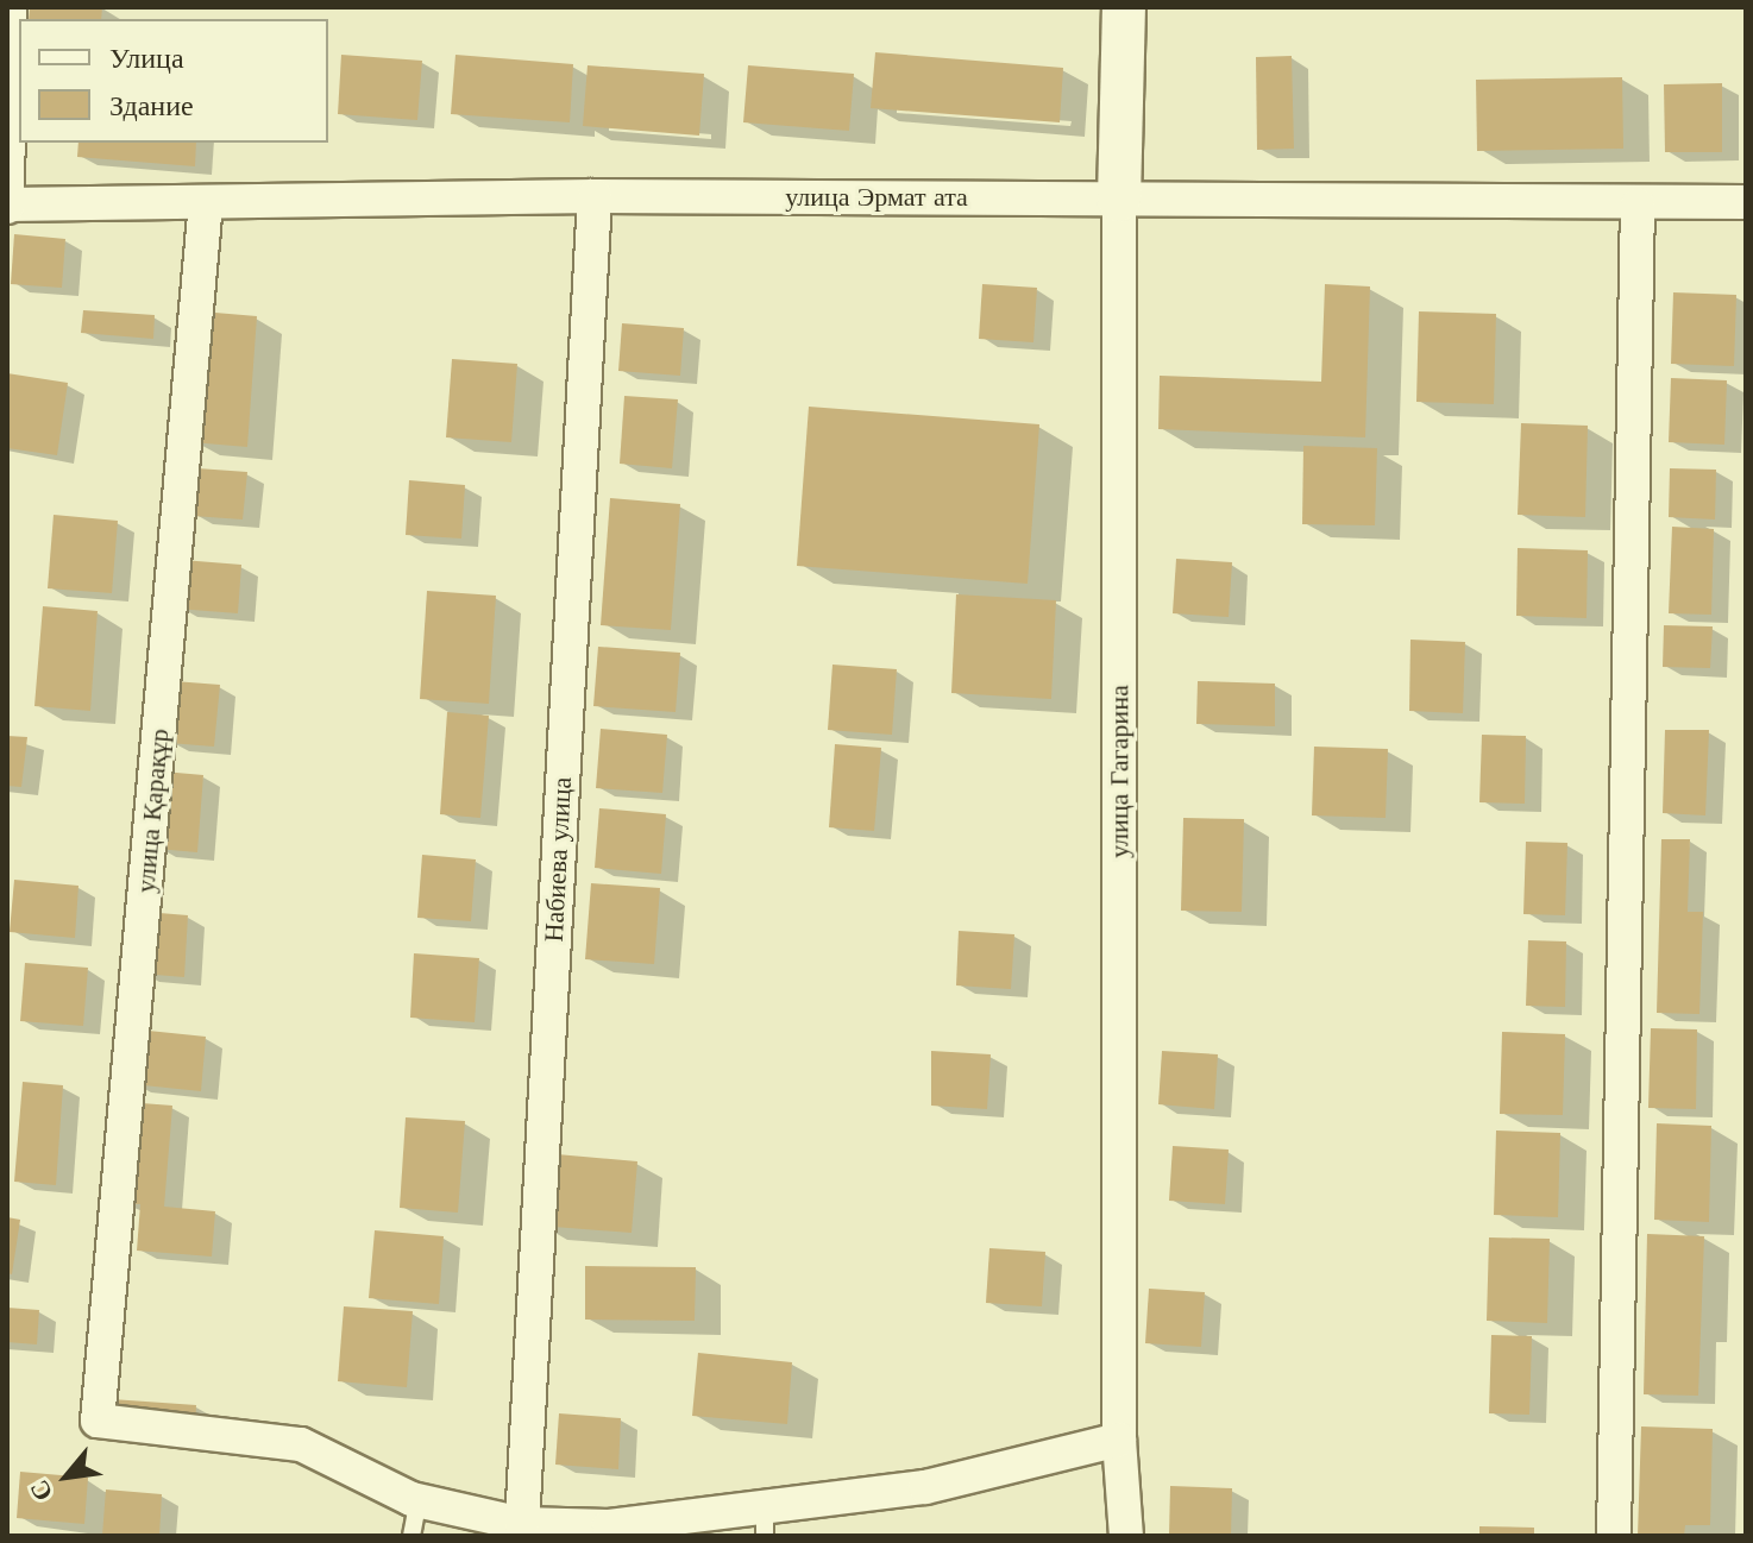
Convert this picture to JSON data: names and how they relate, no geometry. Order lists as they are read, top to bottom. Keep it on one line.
{"streets":{"street":["улица Эрмат ата","улица Гагарина","улица Қарақұр","Набиева улица"]},"crossings":[["улица Эрмат ата","улица Гагарина"],["улица Эрмат ата","улица Қарақұр"],["улица Эрмат ата","Набиева улица"]],"legend":["Улица","Здание"],"north":"bottom left"}
